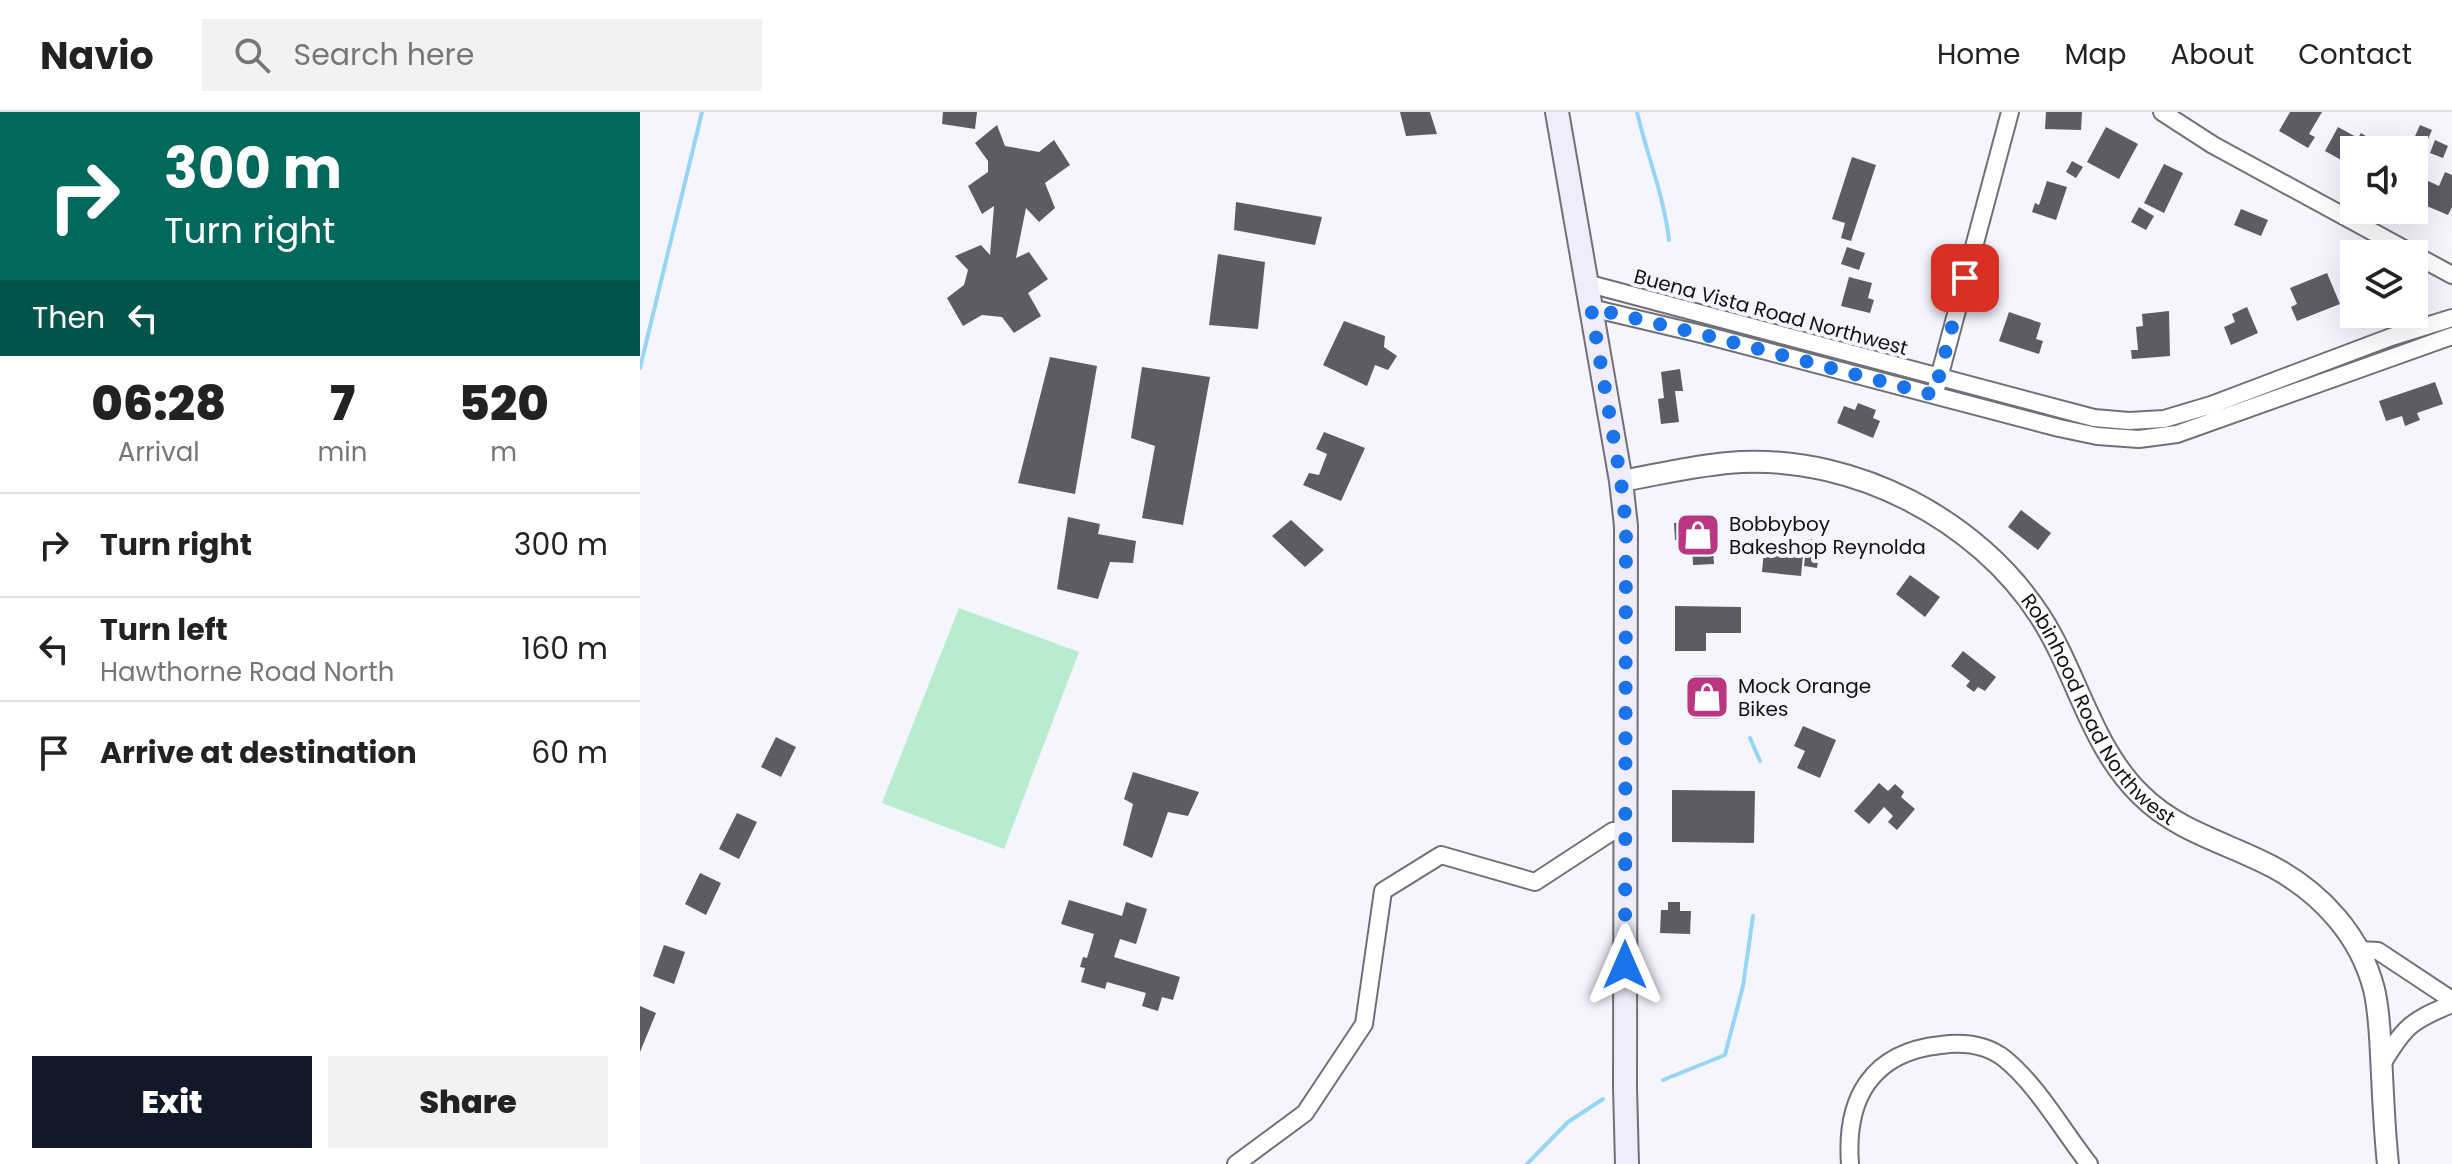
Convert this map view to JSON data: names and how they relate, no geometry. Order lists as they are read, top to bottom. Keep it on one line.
{"streets":{"street":["Buena Vista Road Northwest","Robinhood Road Northwest"]},"places":{"shop":["Bobbyboy Bakeshop Reynolda","Mock Orange Bikes"]},"page":{"header":"Navio","search":"Search here","nav":["Home","Map","About","Contact"],"turn":["300 m","Turn right"],"then":"Then","eta":["06:28","Arrival","7","min","520","m"],"list":[{"name":"Turn right","value":"300 m"},{"name":"Turn left","note":"Hawthorne Road North","value":"160 m"},{"name":"Arrive at destination","value":"60 m"}],"buttons":["Exit","Share"]}}
